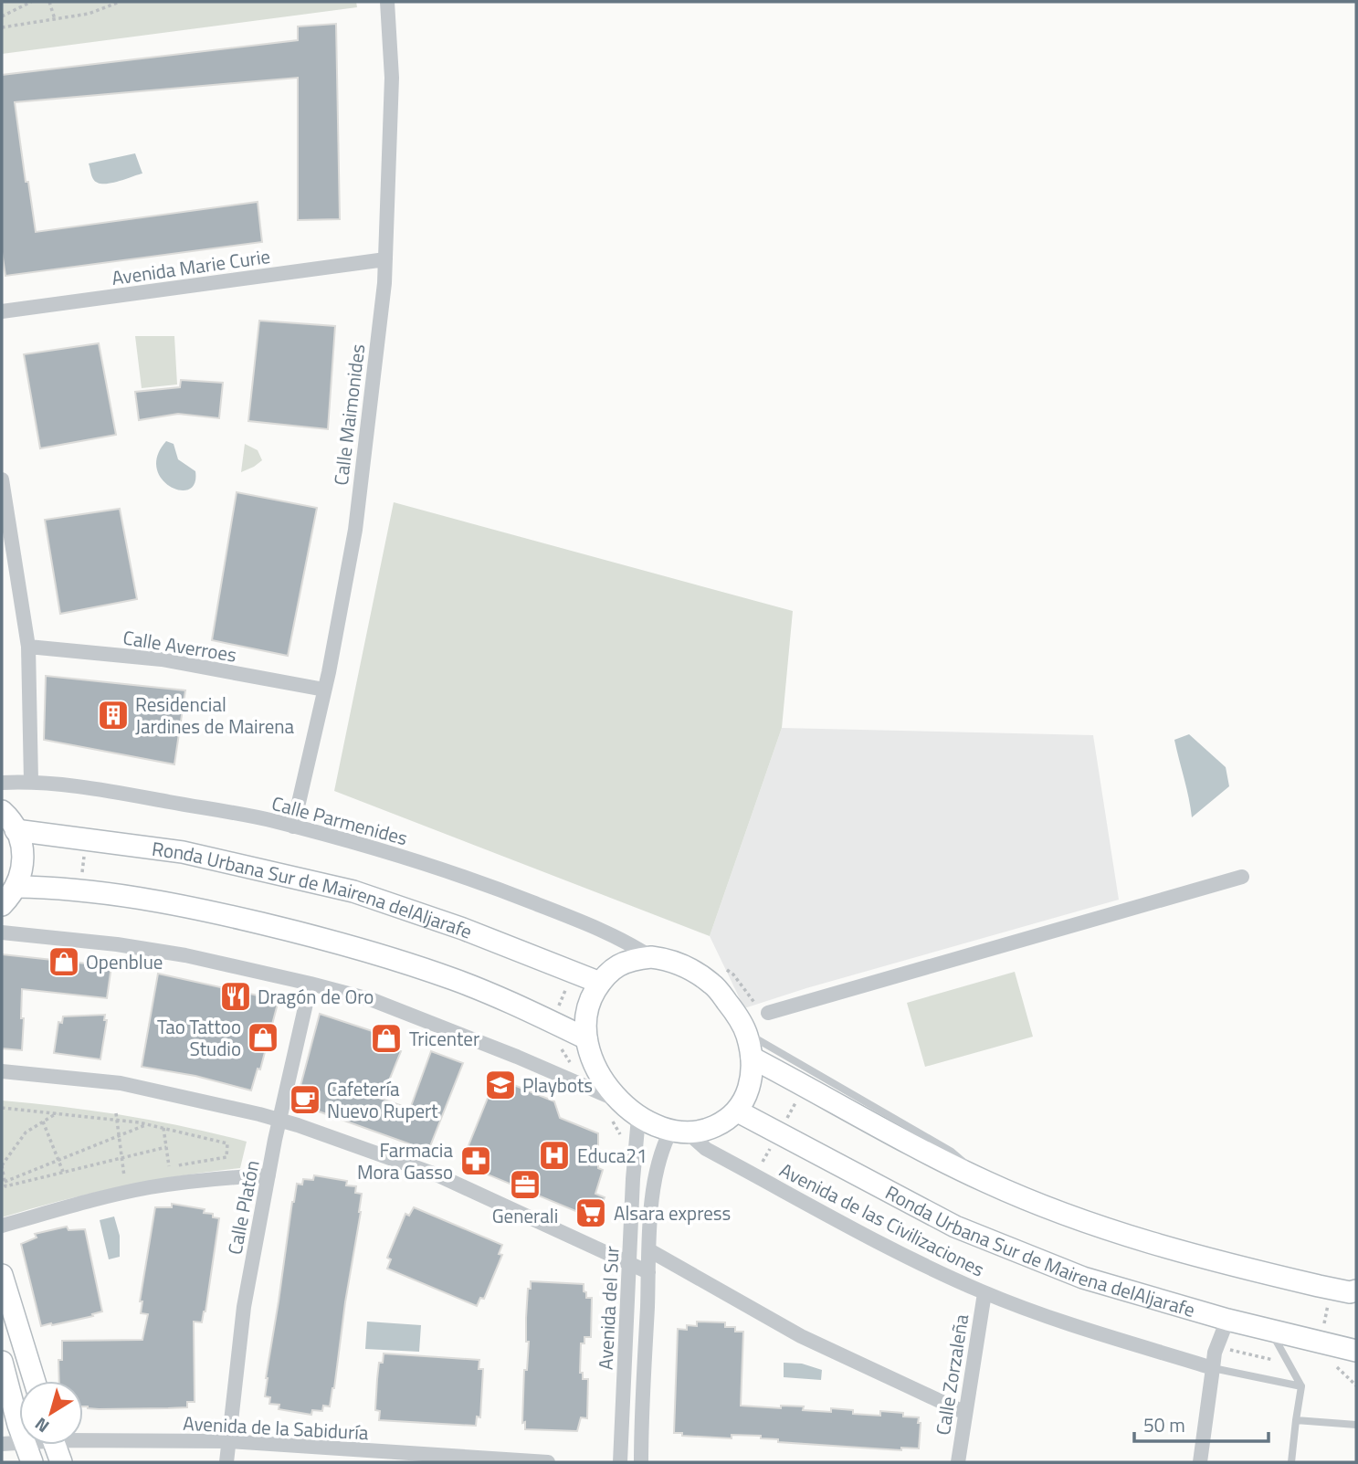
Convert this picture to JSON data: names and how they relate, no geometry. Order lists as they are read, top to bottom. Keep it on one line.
{"streets":{"street":["Avenida Marie Curie","Calle Maimonides","Calle Averroes","Calle Parmenides","Ronda Urbana Sur de Mairena delAljarafe","Calle Platón","Avenida de las Civilizaciones","Avenida del Sur","Calle Zorzaleña","Avenida de la Sabiduría"]},"crossings":[["Avenida Marie Curie","Calle Maimonides"],["Calle Maimonides","Calle Averroes"],["Calle Maimonides","Calle Parmenides"],["Calle Parmenides","Ronda Urbana Sur de Mairena delAljarafe"],["Calle Parmenides","Avenida de las Civilizaciones"],["Calle Parmenides","Avenida del Sur"],["Ronda Urbana Sur de Mairena delAljarafe","Avenida de las Civilizaciones"],["Ronda Urbana Sur de Mairena delAljarafe","Avenida del Sur"],["Calle Platón","Avenida de la Sabiduría"],["Avenida de las Civilizaciones","Avenida del Sur"],["Avenida de las Civilizaciones","Calle Zorzaleña"]],"places":{"building":["Residencial Jardines de Mairena"],"shop":["Openblue","Tao Tattoo Studio","Tricenter"],"restaurant":["Dragón de Oro"],"school or university":["Playbots"],"cafe":["Cafetería Nuevo Rupert"],"hospital":["Educa21"],"pharmacy":["Farmacia Mora Gasso"],"office":["Generali"],"supermarket":["Alsara express"]},"scale_bar":"50 m","north":"bottom left"}
